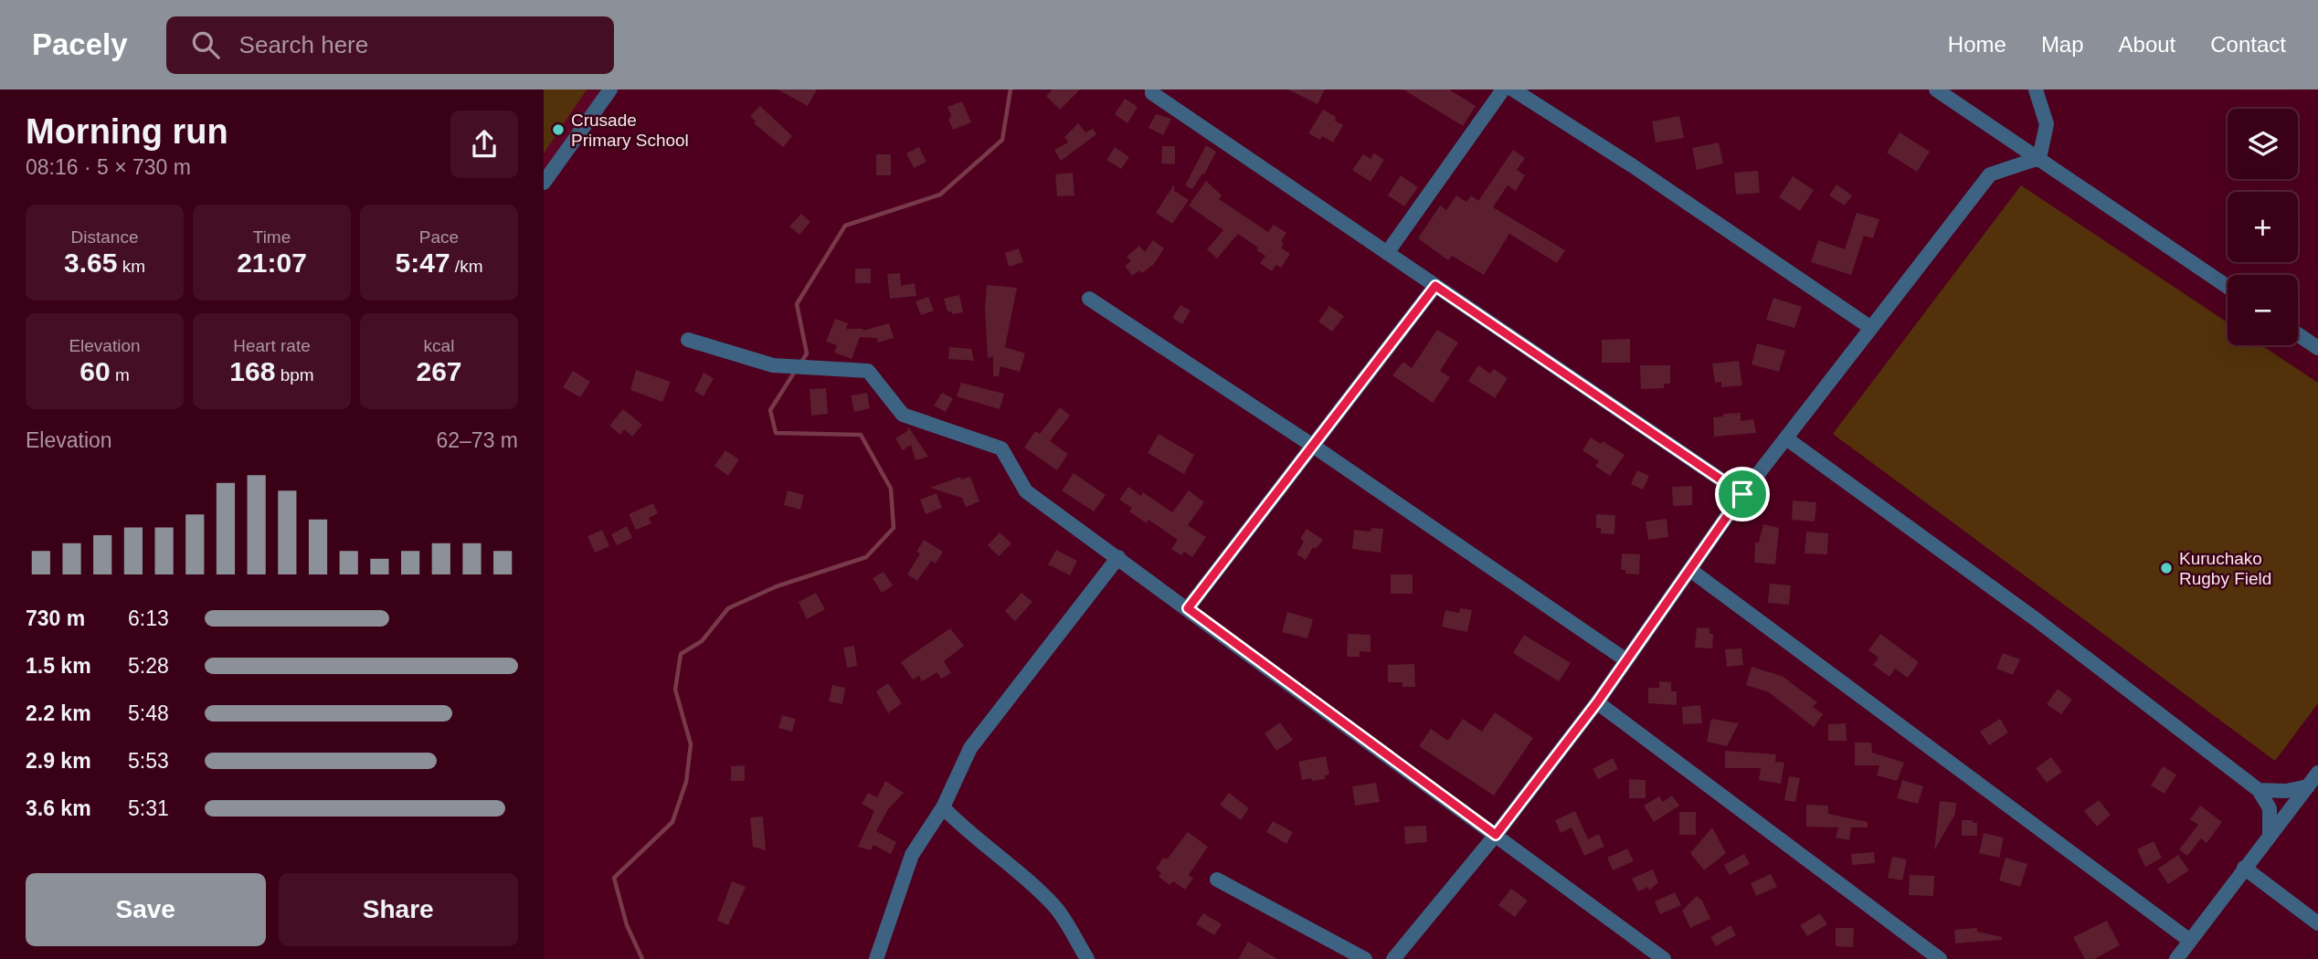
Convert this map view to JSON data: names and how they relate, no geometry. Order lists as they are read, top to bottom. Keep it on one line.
{"places":["Crusade Primary School","Kuruchako Rugby Field"],"page":{"header":"Pacely","search":"Search here","nav":["Home","Map","About","Contact"],"heading":["Morning run","08:16 · 5 × 730 m"],"map_buttons":["+","−"],"stats":[["Distance","3.65 km"],["Time","21:07"],["Pace","5:47 /km"],["Elevation","60 m"],["Heart rate","168 bpm"],["kcal","267"]],"chart":["Elevation","62–73 m"],"list":[{"name":"730 m","note":"6:13"},{"name":"1.5 km","note":"5:28"},{"name":"2.2 km","note":"5:48"},{"name":"2.9 km","note":"5:53"},{"name":"3.6 km","note":"5:31"}],"buttons":["Save","Share"]}}
